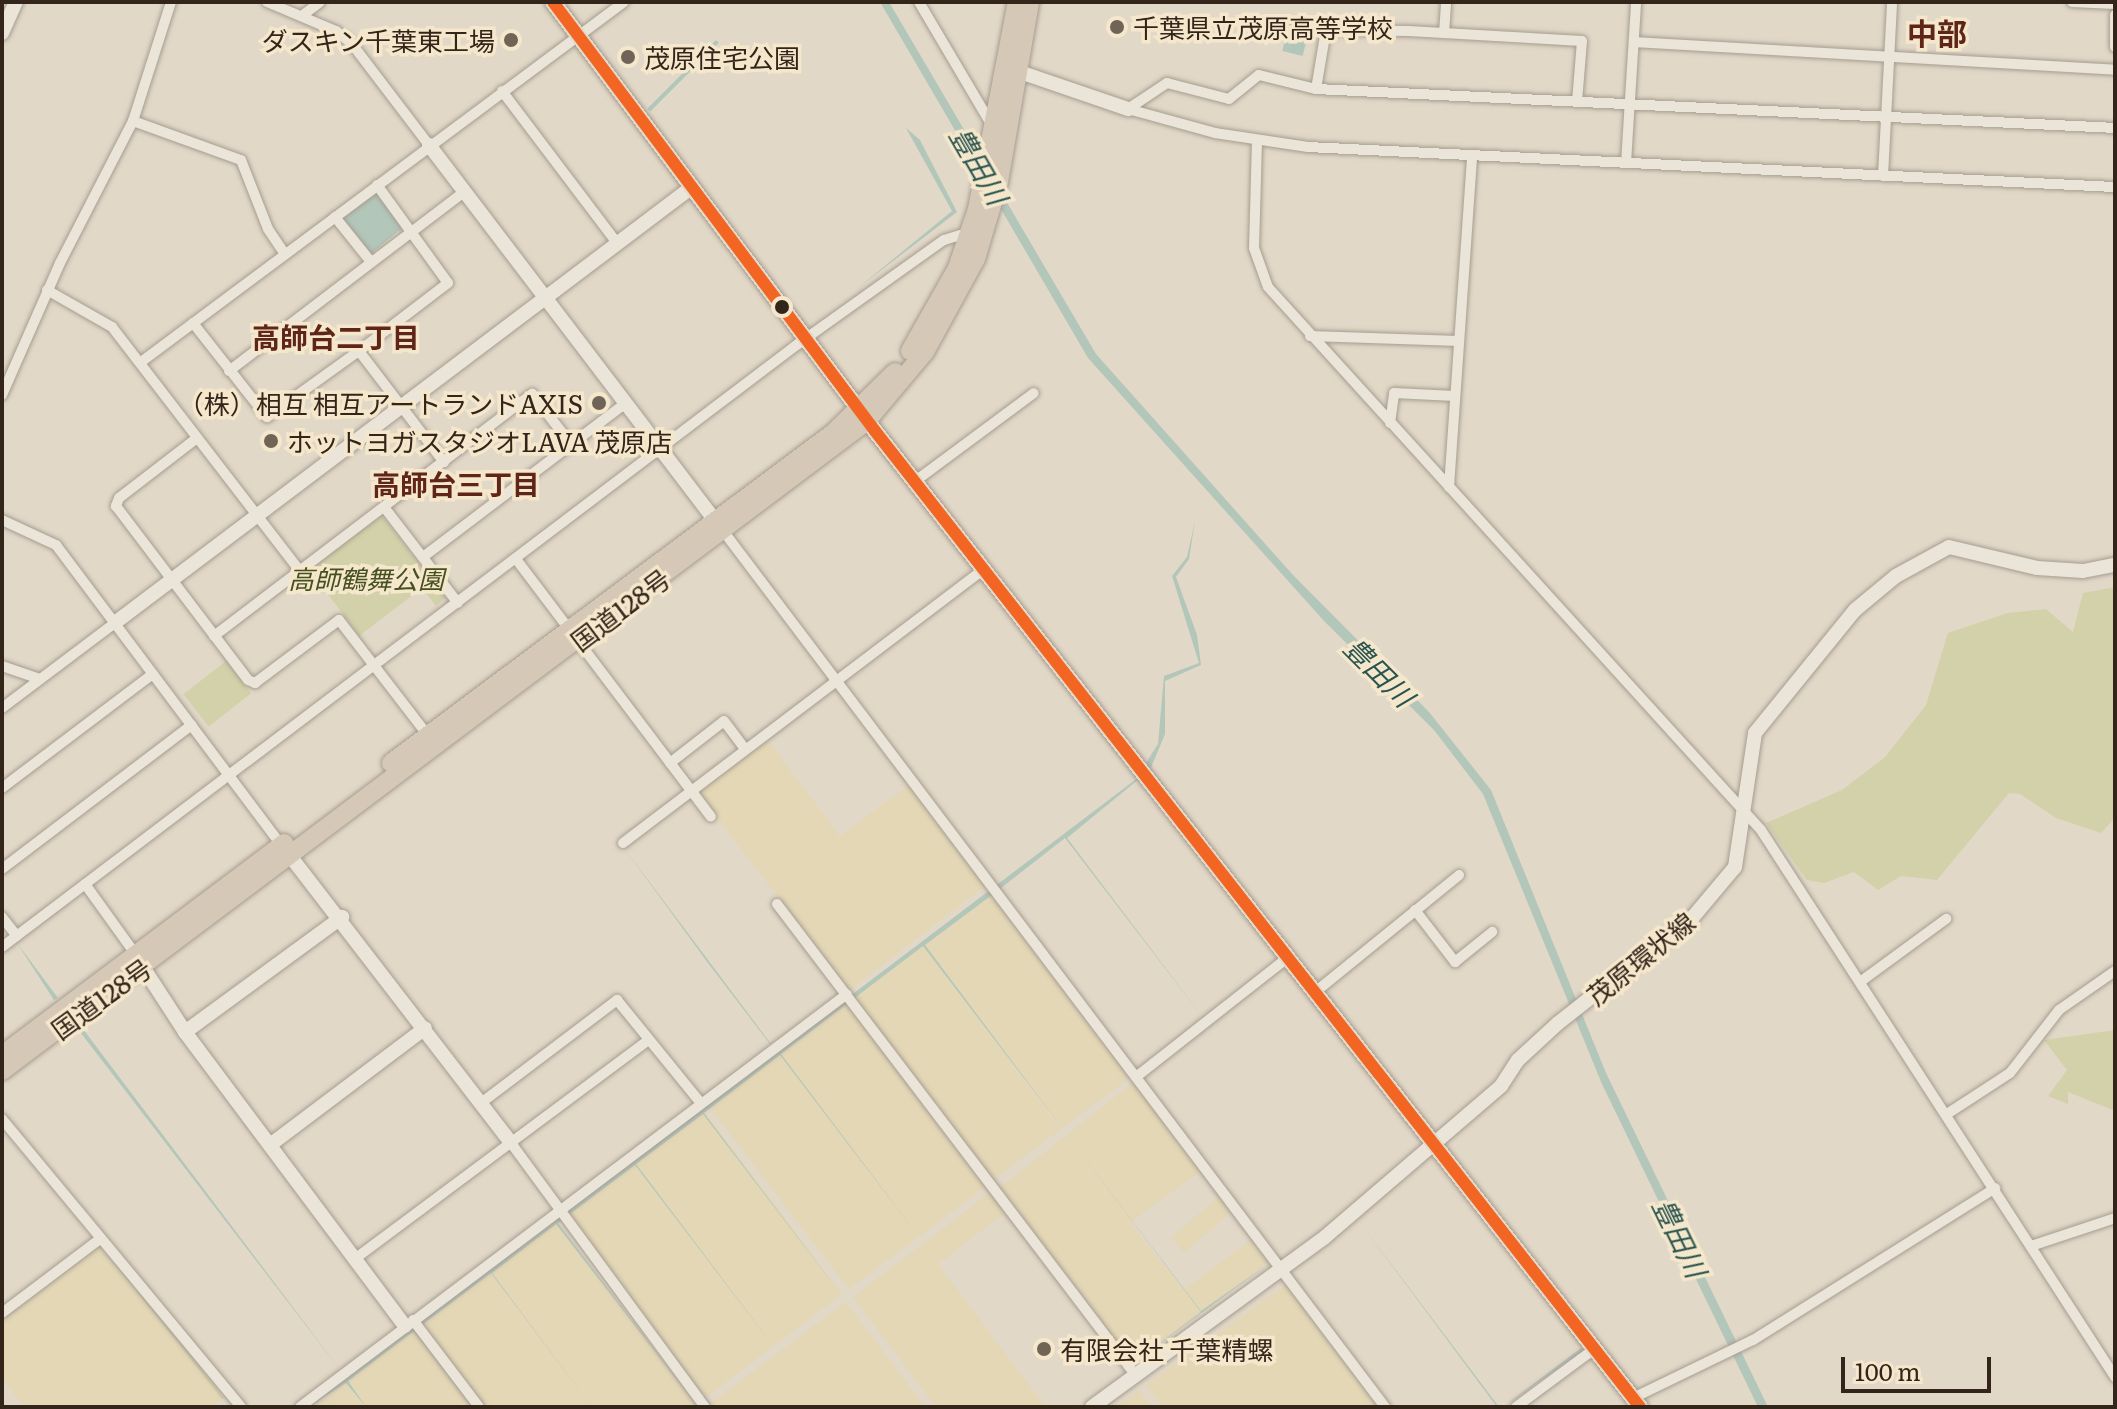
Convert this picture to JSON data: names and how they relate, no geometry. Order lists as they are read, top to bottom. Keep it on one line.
{"streets":{"highway":["国道128号"],"street":["茂原環状線"]},"districts":["中部","高師台二丁目","高師台三丁目"],"water":["豊田川"],"parks":["高師鶴舞公園"],"places":["千葉県立茂原高等学校","ダスキン千葉東工場","茂原住宅公園","（株）相互 相互アートランドAXIS","ホットヨガスタジオLAVA 茂原店","有限会社 千葉精螺"],"scale_bar":"100 m"}
